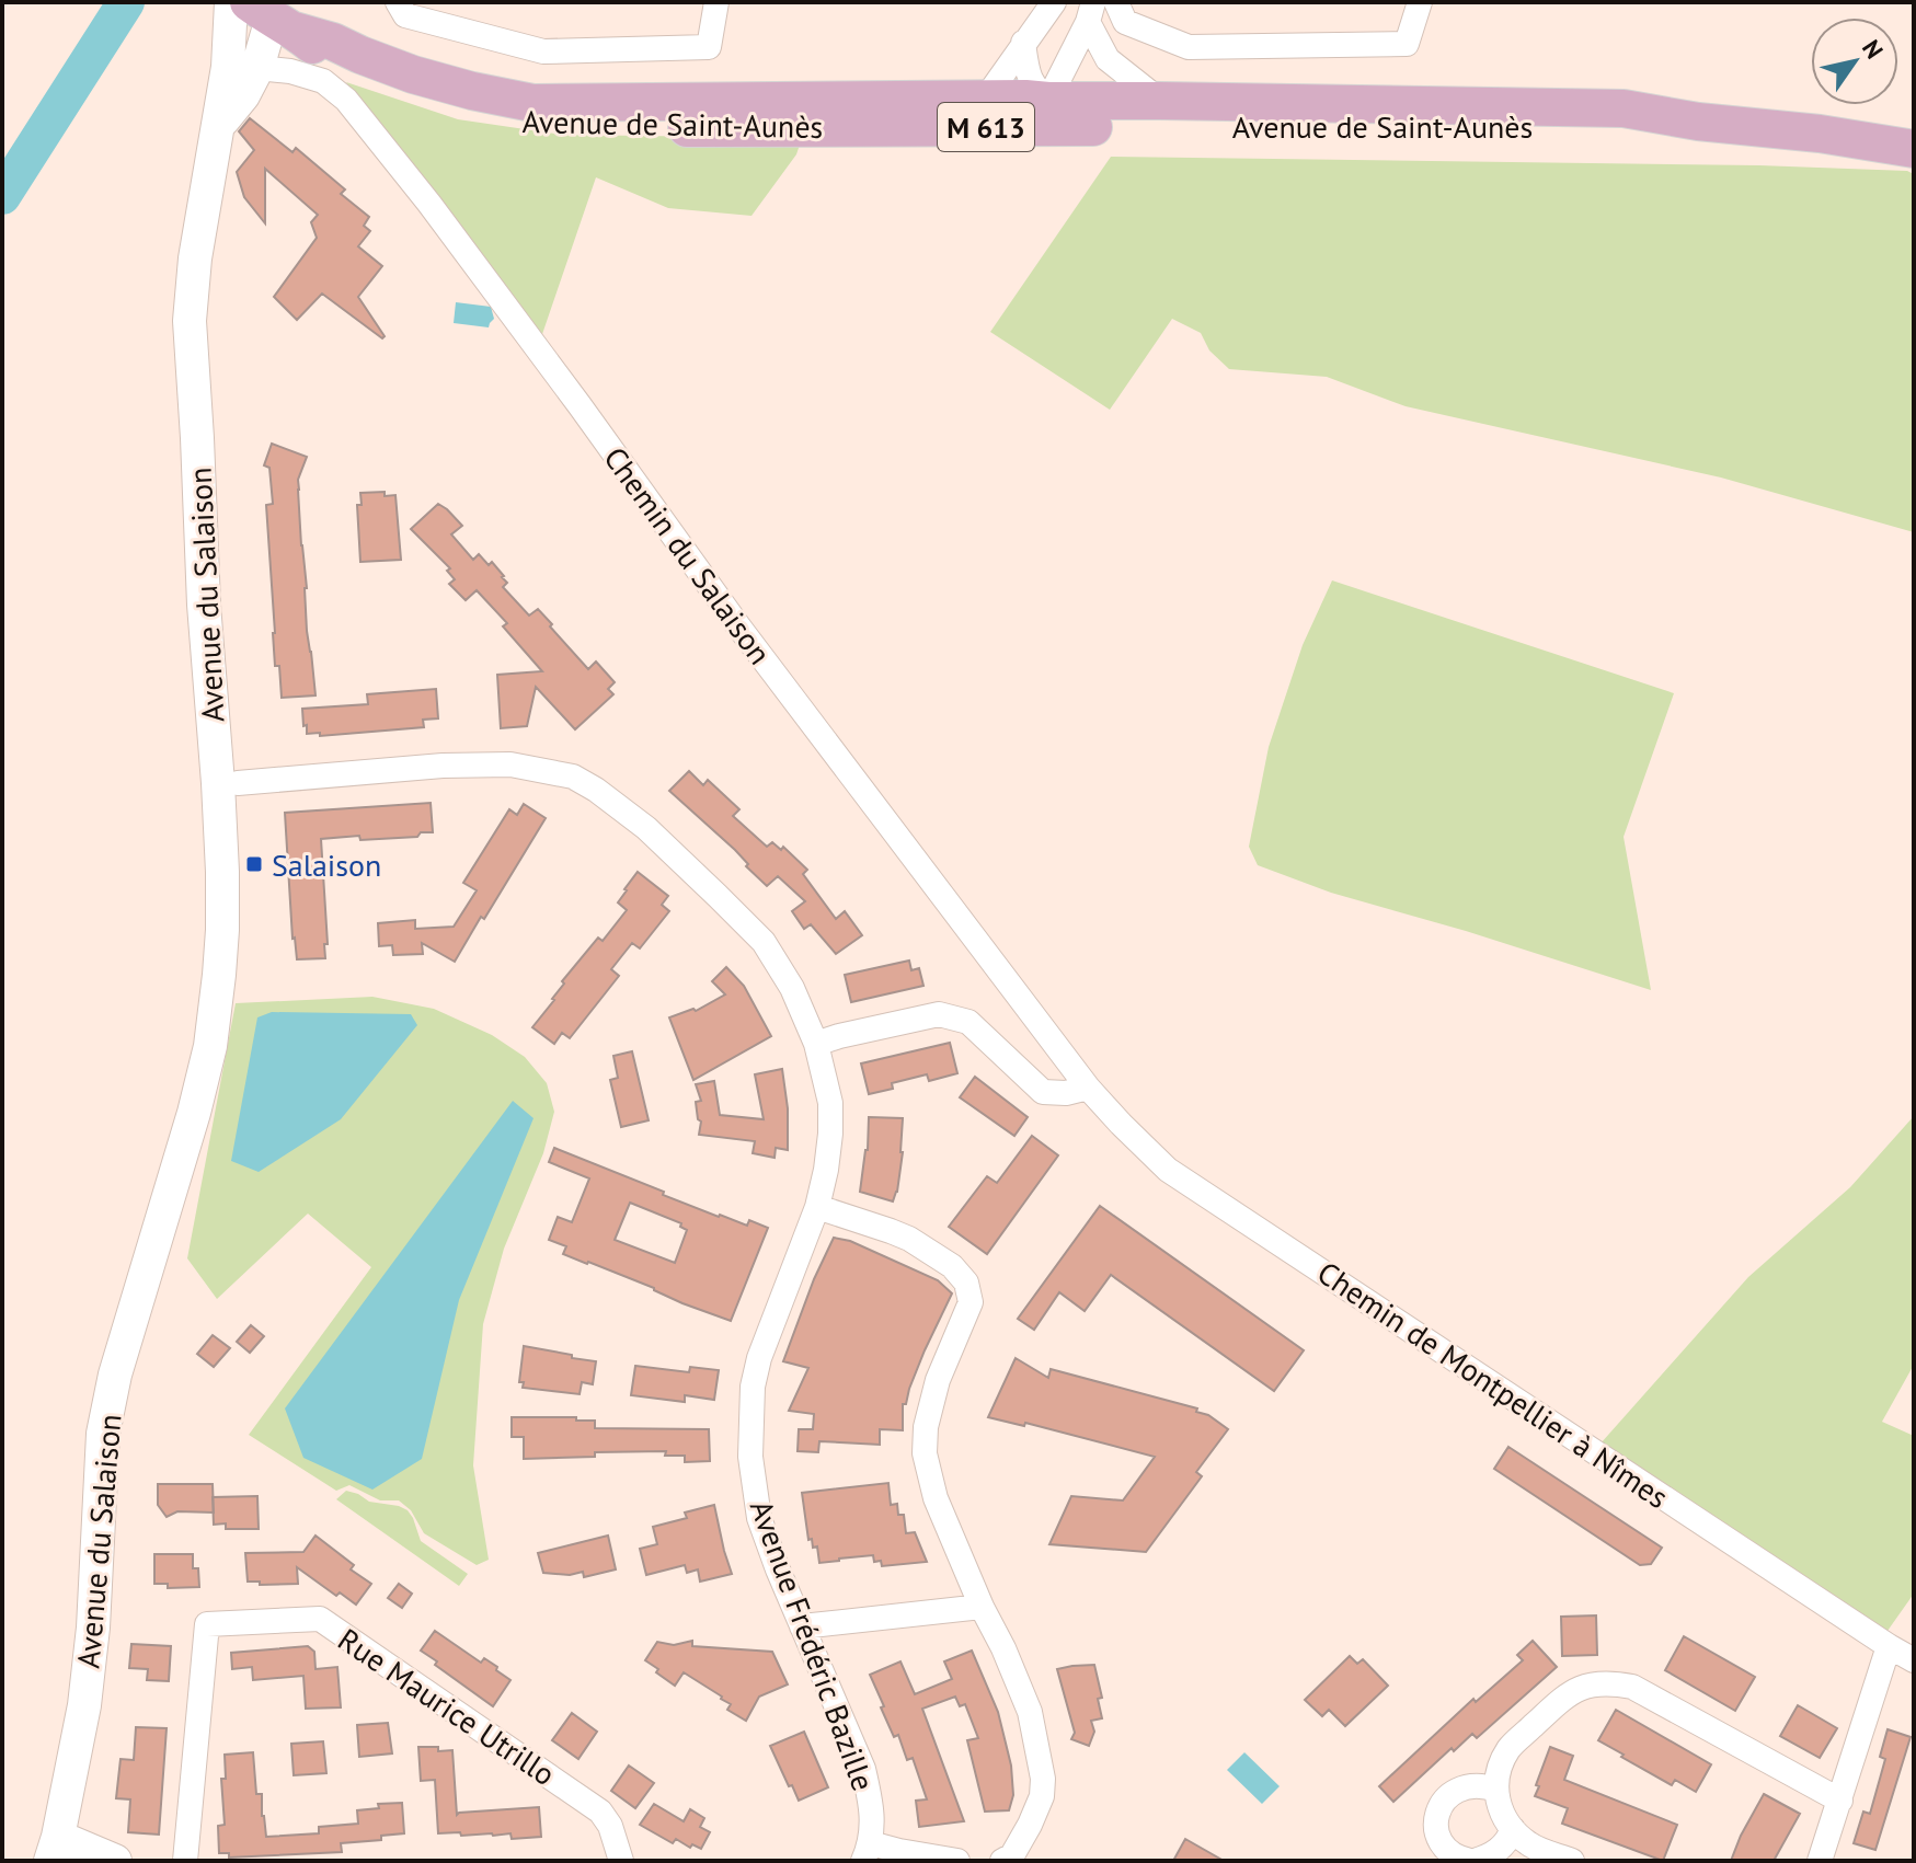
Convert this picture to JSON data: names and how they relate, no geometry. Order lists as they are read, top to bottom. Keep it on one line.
{"streets":{"main road":["Avenue de Saint-Aunès","M 613"],"street":["Chemin du Salaison","Avenue du Salaison","Chemin de Montpellier à Nîmes","Avenue Frédéric Bazille","Rue Maurice Utrillo"]},"crossings":[["Chemin du Salaison","Avenue du Salaison"],["Chemin du Salaison","Chemin de Montpellier à Nîmes"],["Avenue du Salaison","Avenue Frédéric Bazille"]],"places":{"transit":["Salaison"]},"north":"top right"}
